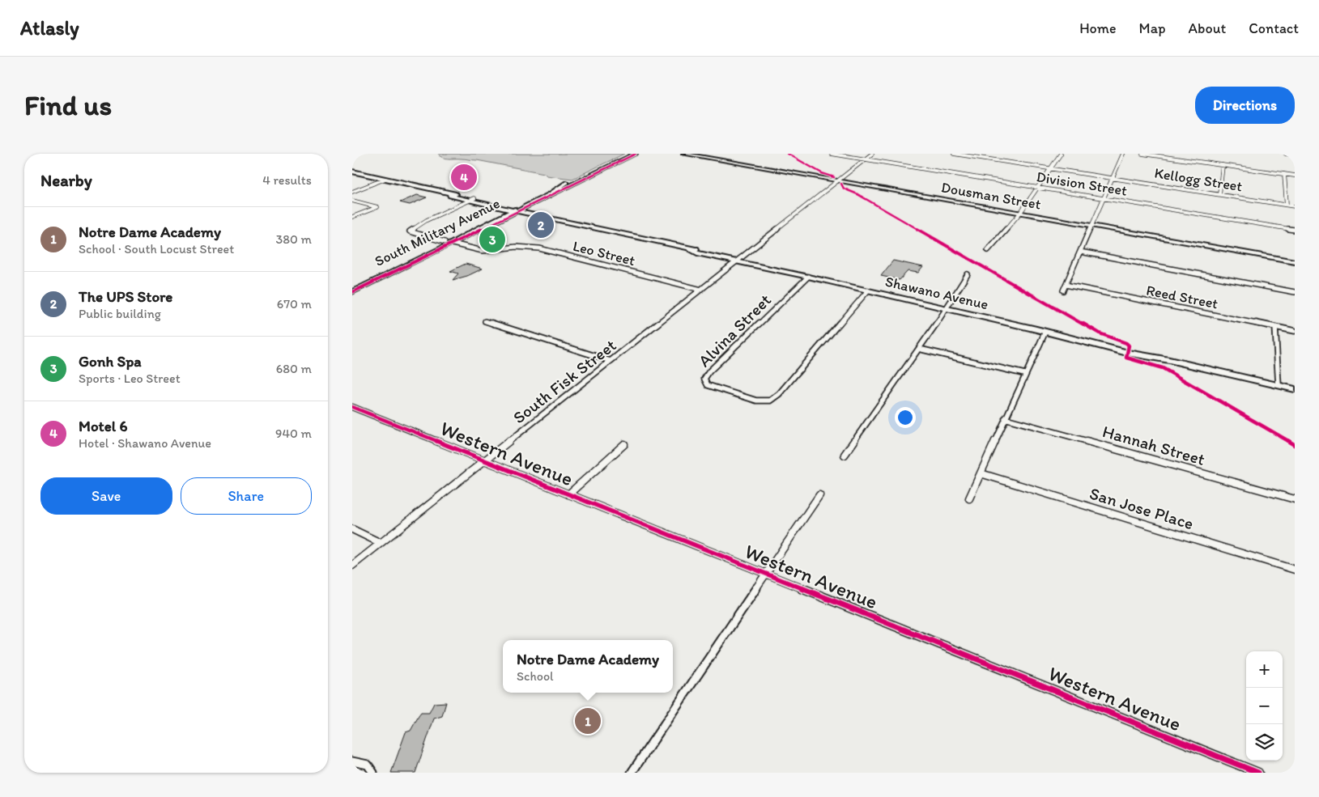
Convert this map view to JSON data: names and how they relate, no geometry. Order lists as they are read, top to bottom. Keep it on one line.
{"streets":{"main road":["Shawano Avenue"],"street":["Kellogg Street","Division Street","Dousman Street","South Military Avenue","Leo Street","Reed Street","Alvina Street","South Fisk Street","Hannah Street","Western Avenue","San Jose Place"]},"crossings":[["Division Street","South Fisk Street"],["Dousman Street","South Fisk Street"],["South Military Avenue","Leo Street"],["South Military Avenue","Shawano Avenue"],["Leo Street","South Fisk Street"],["Shawano Avenue","Alvina Street"],["Shawano Avenue","South Fisk Street"],["South Fisk Street","Western Avenue"]],"page":{"header":"Atlasly","nav":["Home","Map","About","Contact"],"buttons":["Directions",["Save","Share"]],"title":"Find us","heading":["Nearby","4 results"],"pins":["4","2","3","1"],"list":[{"mark":"1","name":"Notre Dame Academy","note":"School · South Locust Street","value":"380 m"},{"mark":"2","name":"The UPS Store","note":"Public building","value":"670 m"},{"mark":"3","name":"Gonh Spa","note":"Sports · Leo Street","value":"680 m"},{"mark":"4","name":"Motel 6","note":"Hotel · Shawano Avenue","value":"940 m"}],"popup":["Notre Dame Academy","School"],"map_buttons":["+","−"]}}
